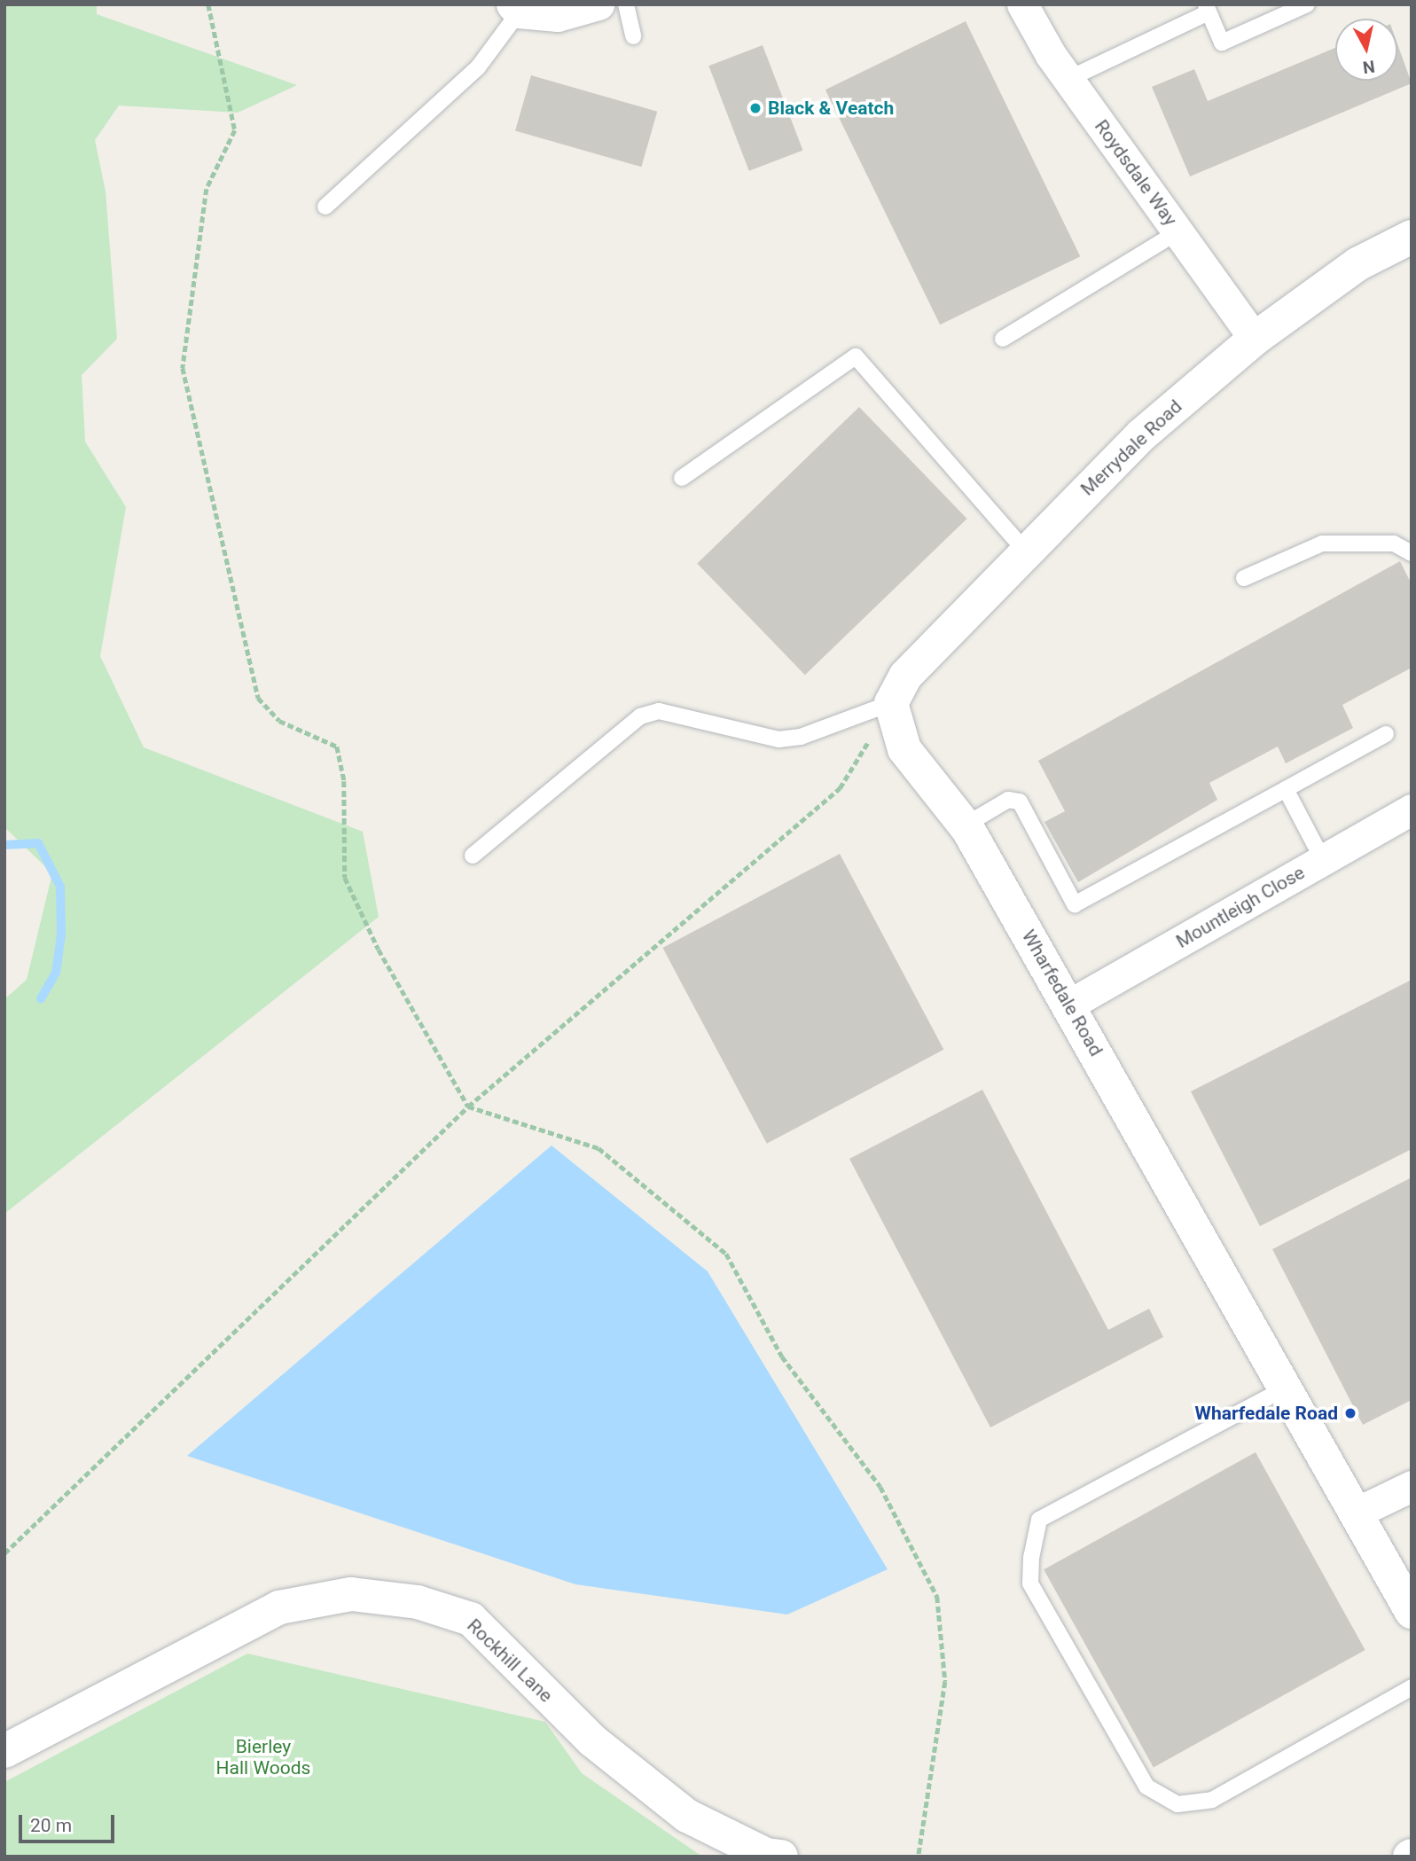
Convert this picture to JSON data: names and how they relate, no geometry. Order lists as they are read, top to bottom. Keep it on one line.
{"streets":{"street":["Roydsdale Way","Merrydale Road","Mountleigh Close","Wharfedale Road","Rockhill Lane"]},"crossings":[["Roydsdale Way","Merrydale Road"],["Merrydale Road","Wharfedale Road"],["Mountleigh Close","Wharfedale Road"]],"parks":["Bierley Hall Woods"],"places":["Black & Veatch","Wharfedale Road"],"scale_bar":"20 m","north":"bottom"}
